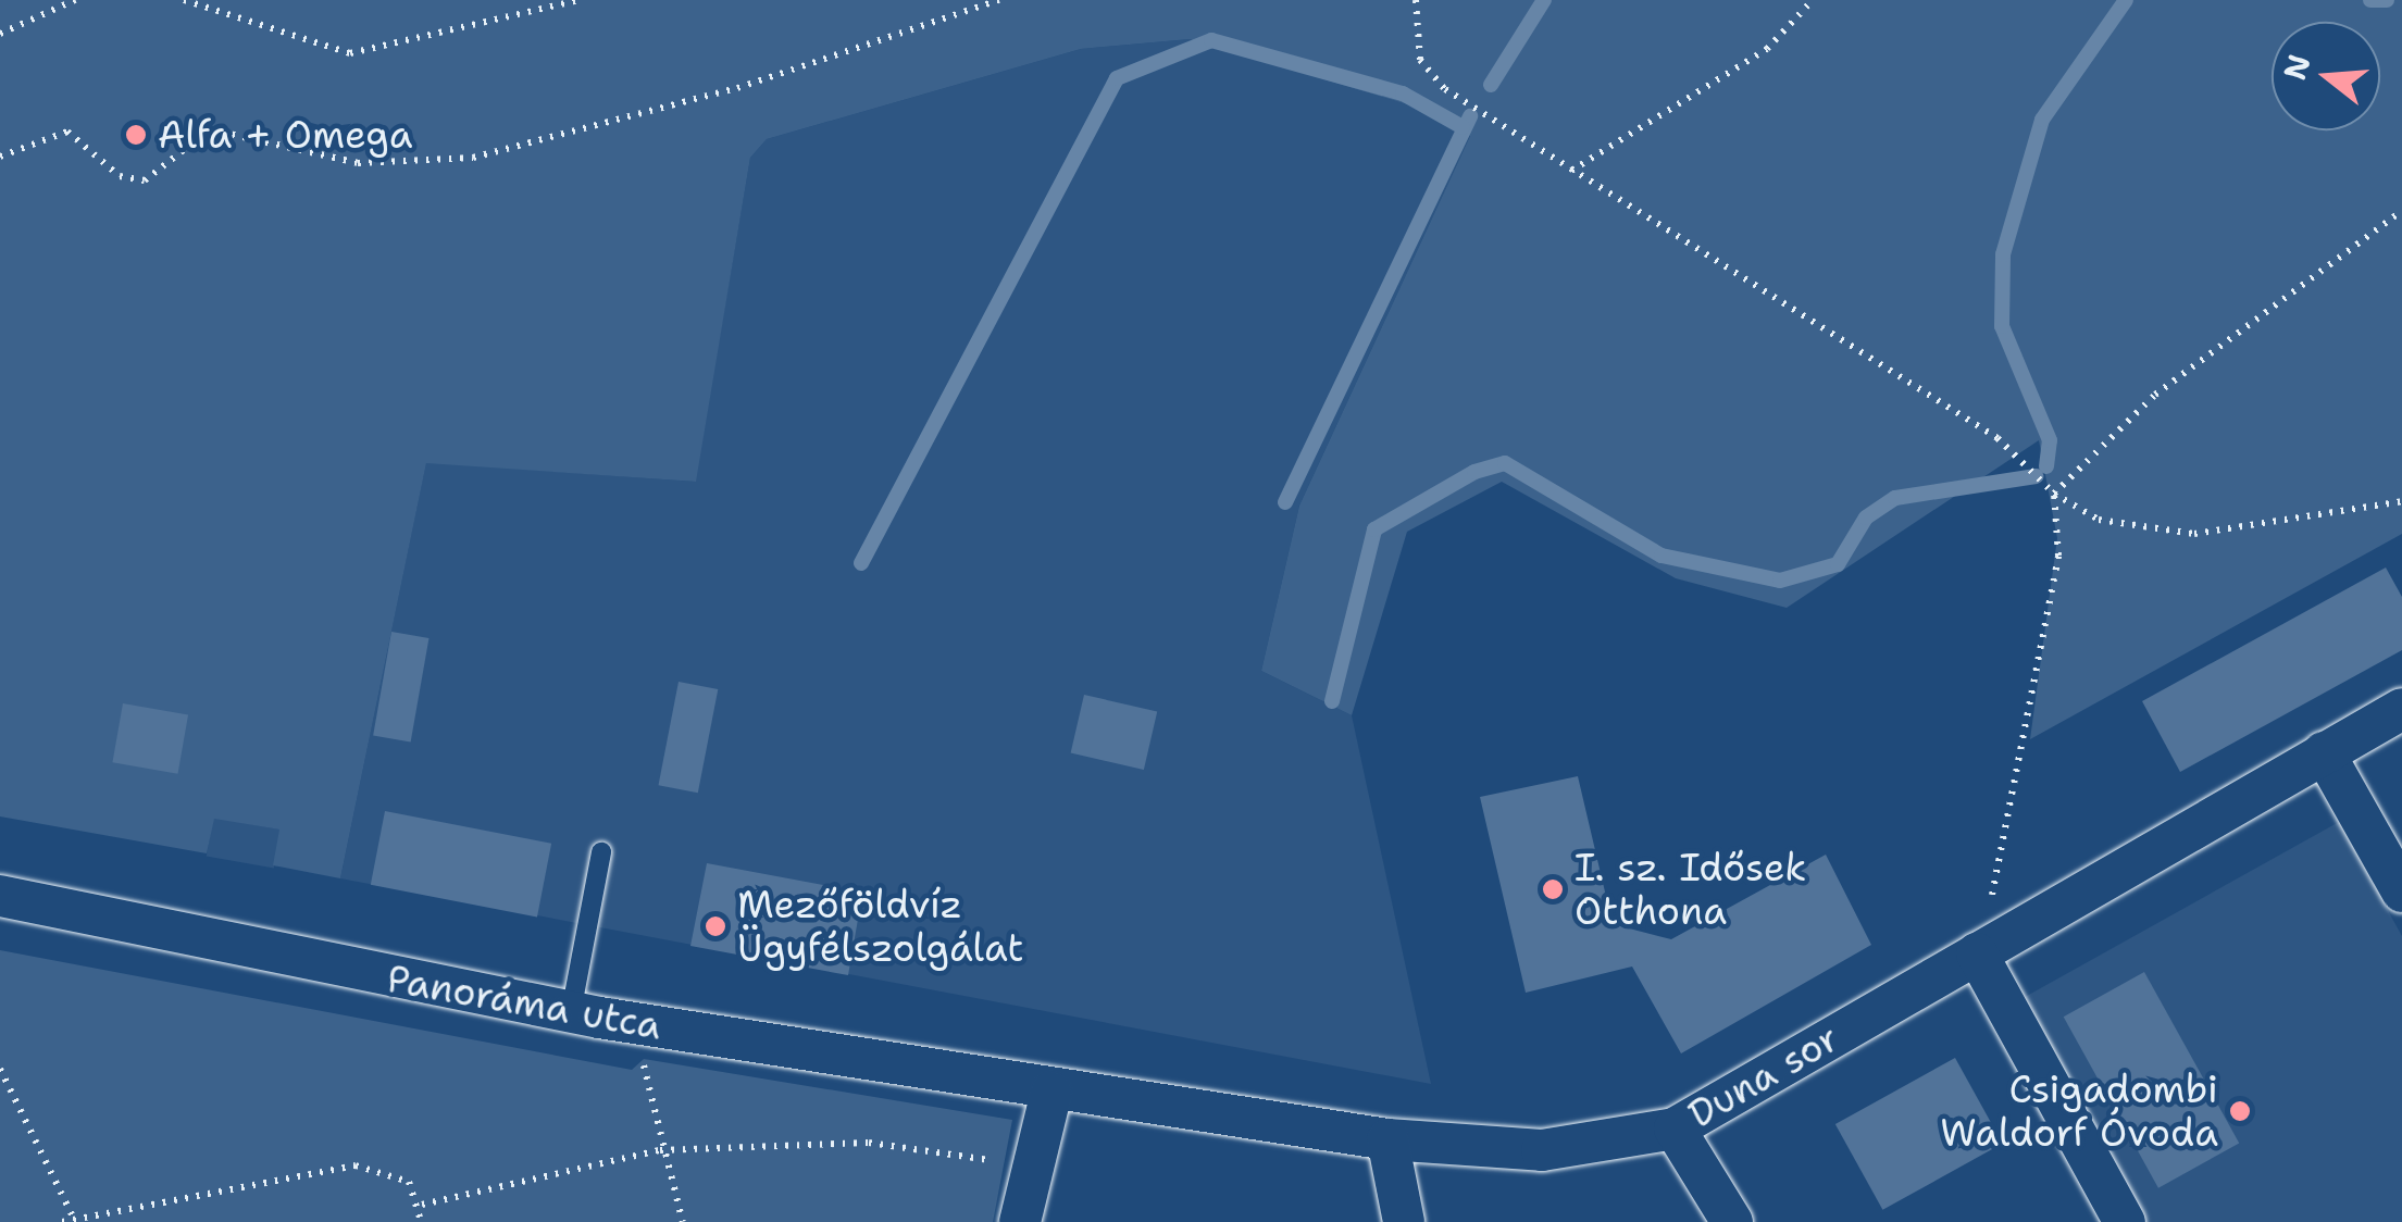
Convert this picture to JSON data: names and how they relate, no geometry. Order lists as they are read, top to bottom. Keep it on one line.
{"streets":{"street":["Panoráma utca","Duna sor"]},"crossings":[["Panoráma utca","Duna sor"]],"places":["Alfa + Omega","I. sz. Idősek Otthona","Mezőföldvíz Ügyfélszolgálat","Csigadombi Waldorf Óvoda"],"north":"left"}
